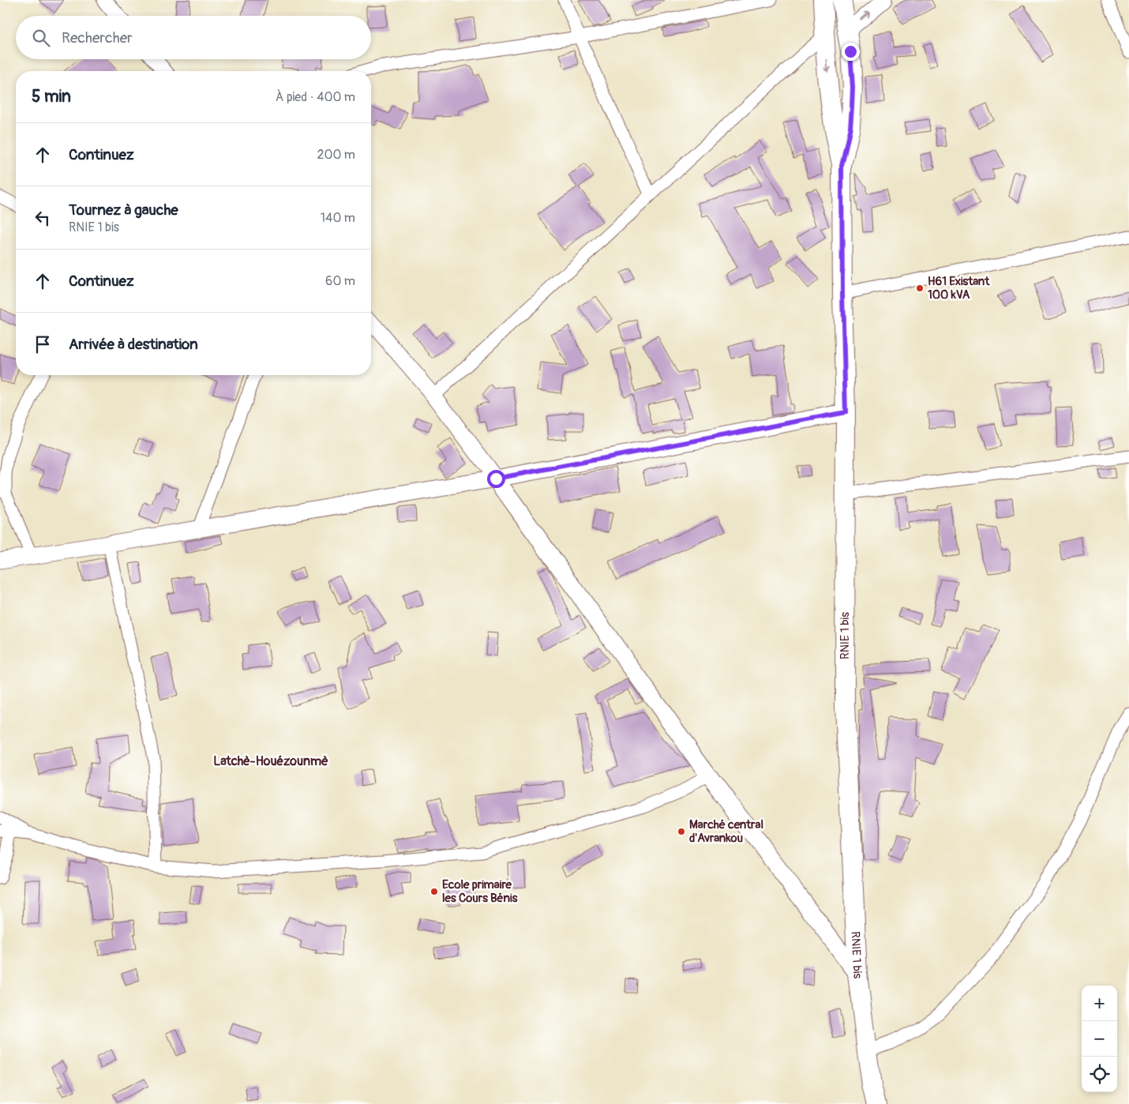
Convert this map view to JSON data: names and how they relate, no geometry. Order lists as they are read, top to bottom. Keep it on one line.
{"streets":{"main road":["RNIE 1 bis"]},"districts":["Latchè-Houézounmè"],"places":["H61 Existant 100 kVA","Marché central d'Avrankou","Ecole primaire les Cours Bénis"],"page":{"search":"Rechercher","heading":["5 min","À pied · 400 m"],"list":[["Continuez","200 m"],["Tournez à gauche","RNIE 1 bis","140 m"],["Continuez","60 m"],"Arrivée à destination"],"map_buttons":["+","−"]}}
